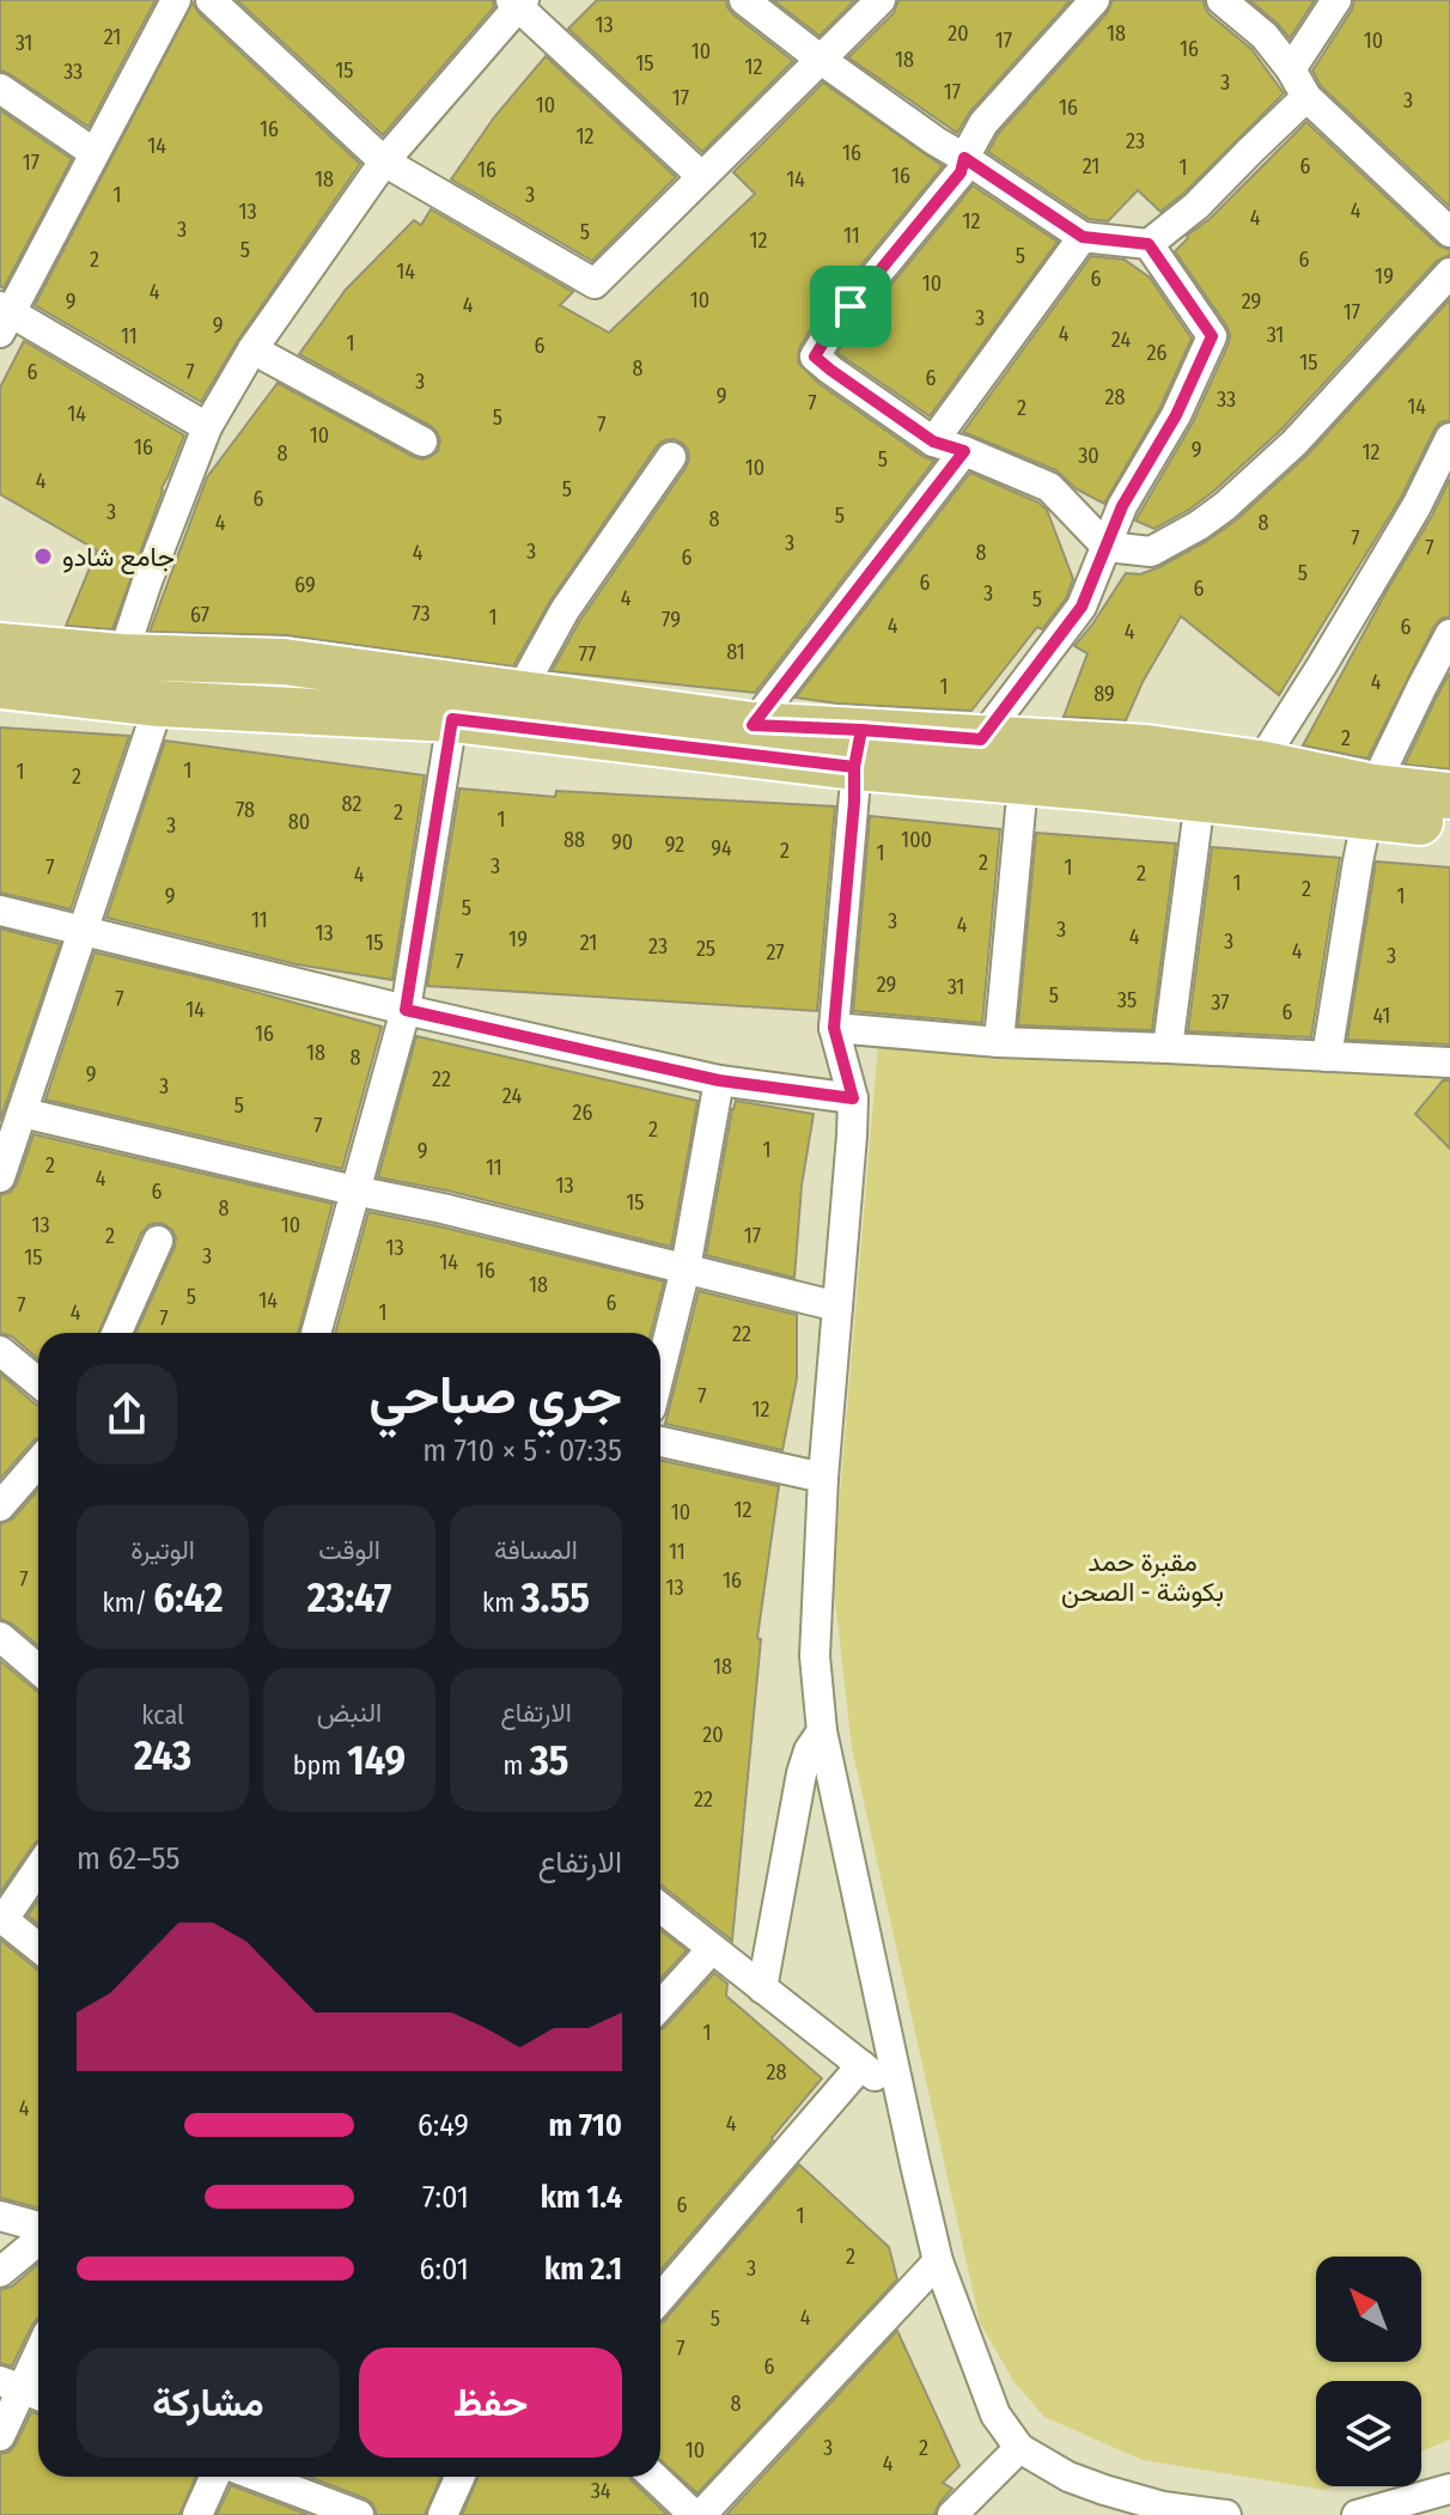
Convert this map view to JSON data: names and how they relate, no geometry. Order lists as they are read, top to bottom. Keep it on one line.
{"parks":["مقبرة حمد بكوشة - الصحن"],"places":["جامع شادو"],"house_numbers":["13","20","18","21","17","10","31","16","10","18","15","12","15","33","3","17","17","3","10","16","16","12","23","14","16","17","21","6","1","16","16","18","14","1","3","4","13","4","12","3","5","11","12","5","5","2","6","14","19","6","10","4","10","9","29","4","17","3","9","4","31","11","24","1","6","26","15","8","6","7","6","3","9","28","33","7","14","2","14","5","7","10","16","9","12","8","30","5","10","4","5","6","3","5","8","4","8","7","3","7","3","4","8","6","5","6","69","6","3","4","5","73","67","1","79","4","6","4","81","77","4","1","89","2","1","1","2","82","78","2","1","80","3","88","100","90","92","94","2","1","2","3","7","1","2","4","1","2","9","1","5","11","3","4","3","13","4","19","3","15","21","23","25","4","27","3","7","29","31","5","7","35","37","14","6","41","16","18","8","9","22","3","24","5","26","7","2","1","9","2","11","4","13","6","15","8","13","10","2","17","13","3","15","14","16","18","5","14","6","7","4","1","7","22","7","12","12","10","11","7","16","13","18","20","22","1","28","4","4","6","1","2","3","4","5","7","6","8","3","2","10","4","34"],"north":"top left","page":{"heading":["جري صباحي","07:35 · 5 × 710 m"],"stats":[["المسافة","3.55 km"],["الوقت","23:47"],["الوتيرة","6:42 /km"],["الارتفاع","35 m"],["النبض","149 bpm"],["kcal","243"]],"chart":["الارتفاع","55–62 m"],"list":[{"name":"710 m","note":"6:49"},{"name":"1.4 km","note":"7:01"},{"name":"2.1 km","note":"6:01"}],"buttons":["حفظ","مشاركة"]}}
